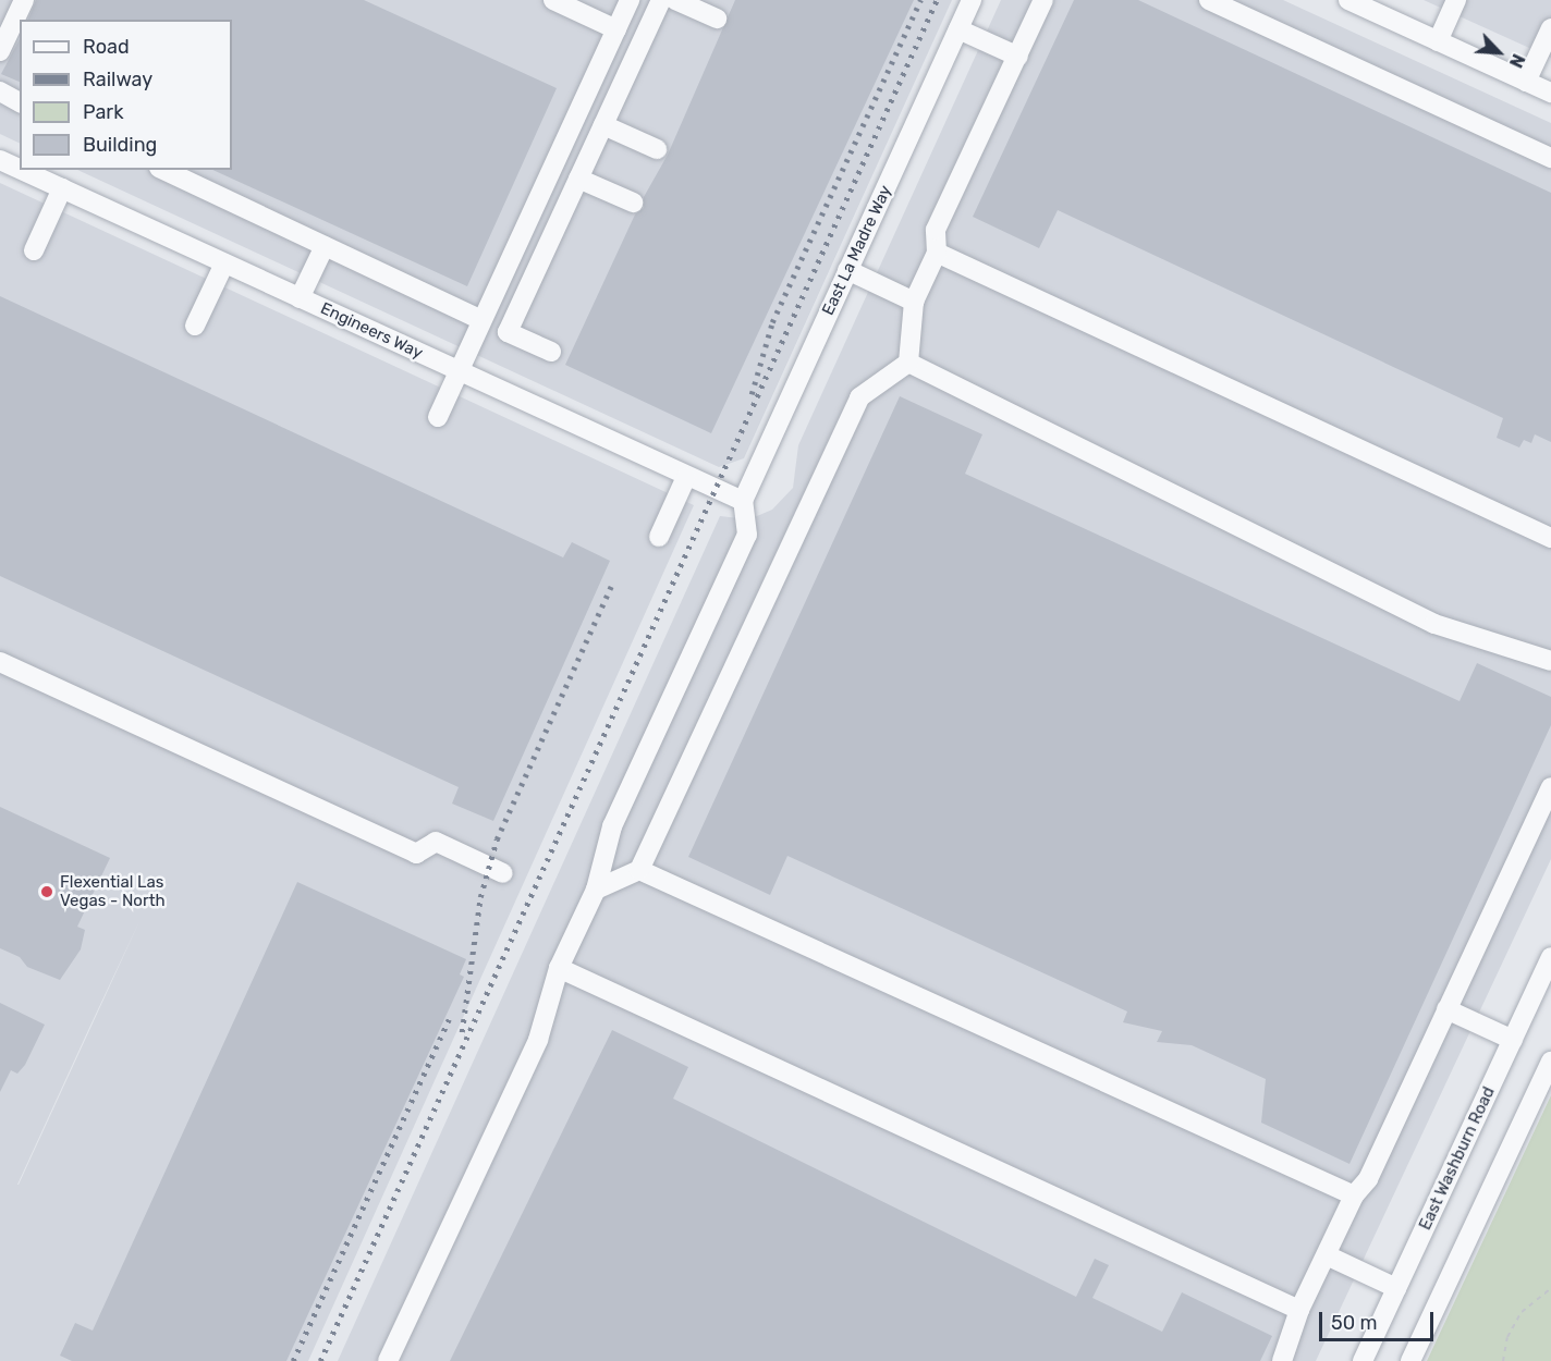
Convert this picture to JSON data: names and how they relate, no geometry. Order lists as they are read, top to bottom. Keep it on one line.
{"streets":{"street":["East La Madre Way","Engineers Way","East Washburn Road"]},"crossings":[["East La Madre Way","Engineers Way"]],"places":["Flexential Las Vegas - North"],"legend":["Road","Railway","Park","Building"],"scale_bar":"50 m","north":"bottom right"}
